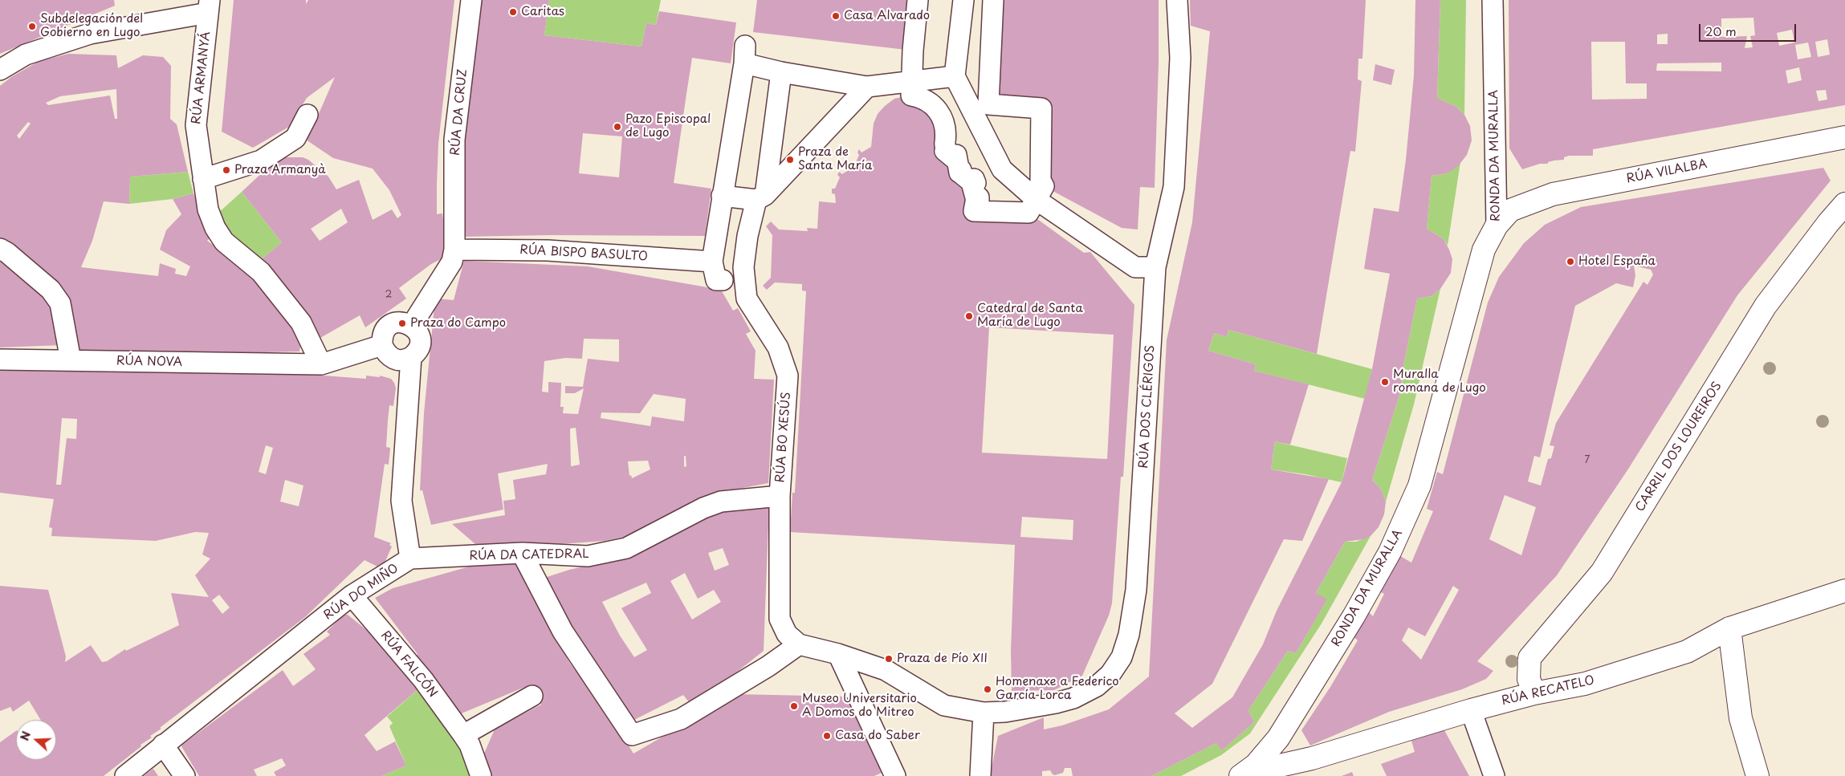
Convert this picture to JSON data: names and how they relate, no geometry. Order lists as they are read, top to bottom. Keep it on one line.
{"streets":{"street":["RÚA ARMANYÁ","RÚA DA CRUZ","RONDA DA MURALLA","RÚA VILALBA","RÚA BISPO BASULTO","RÚA NOVA","RÚA DOS CLÉRIGOS","RÚA BO XESÚS","CARRIL DOS LOUREIROS","RÚA DA CATEDRAL","RÚA DO MIÑO","RÚA FALCÓN","RÚA RECATELO"]},"crossings":[["RÚA ARMANYÁ","RÚA NOVA"],["RÚA DA CRUZ","RÚA BISPO BASULTO"],["RONDA DA MURALLA","RÚA VILALBA"],["RÚA BO XESÚS","RÚA DA CATEDRAL"],["CARRIL DOS LOUREIROS","RÚA RECATELO"],["RÚA DA CATEDRAL","RÚA DO MIÑO"],["RÚA DO MIÑO","RÚA FALCÓN"]],"places":["Caritas","Casa Alvarado","Subdelegación del Gobierno en Lugo","Pazo Episcopal de Lugo","Praza de Santa María","Praza Armanyà","Hotel España","Catedral de Santa María de Lugo","Praza do Campo","Muralla romana de Lugo","Praza de Pío XII","Homenaxe a Federico García Lorca","Museo Universitario A Domos do Mitreo","Casa do Saber"],"house_numbers":["2","7"],"scale_bar":"20 m","north":"left"}
